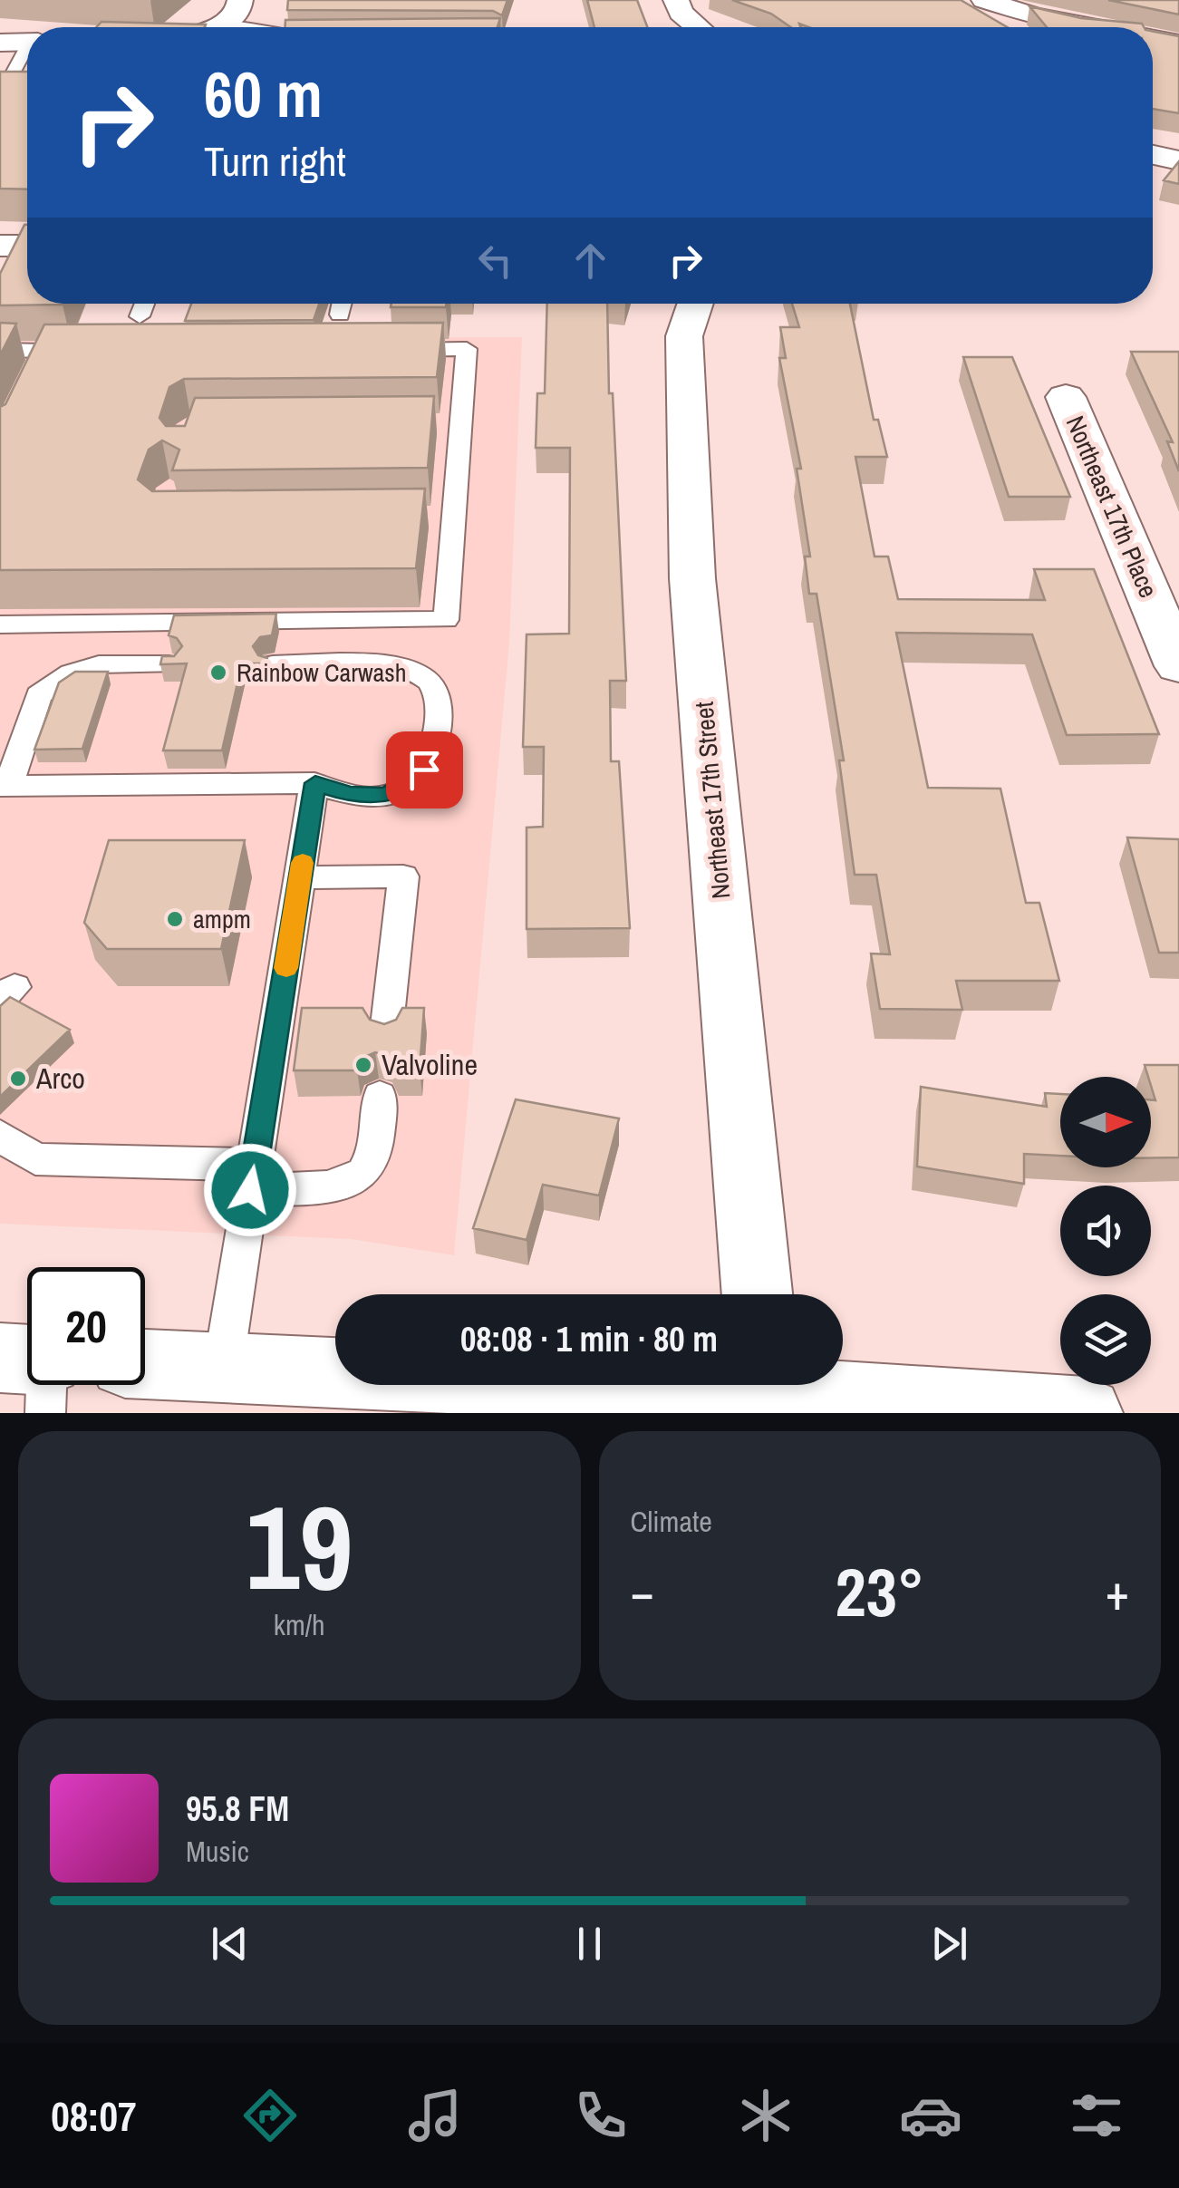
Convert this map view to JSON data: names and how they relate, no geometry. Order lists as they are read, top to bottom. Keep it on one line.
{"streets":{"street":["Northeast 17th Place","Northeast 17th Street"]},"places":["Rainbow Carwash","ampm","Valvoline","Arco"],"north":"right","page":{"turn":["60 m","Turn right"],"limit":"20","trip":"08:08 · 1 min · 80 m","tile":[["19","km/h"],"Climate"],"heat":["−","23°","+"],"song":["95.8 FM","Music"],"tabs":"08:07"}}
